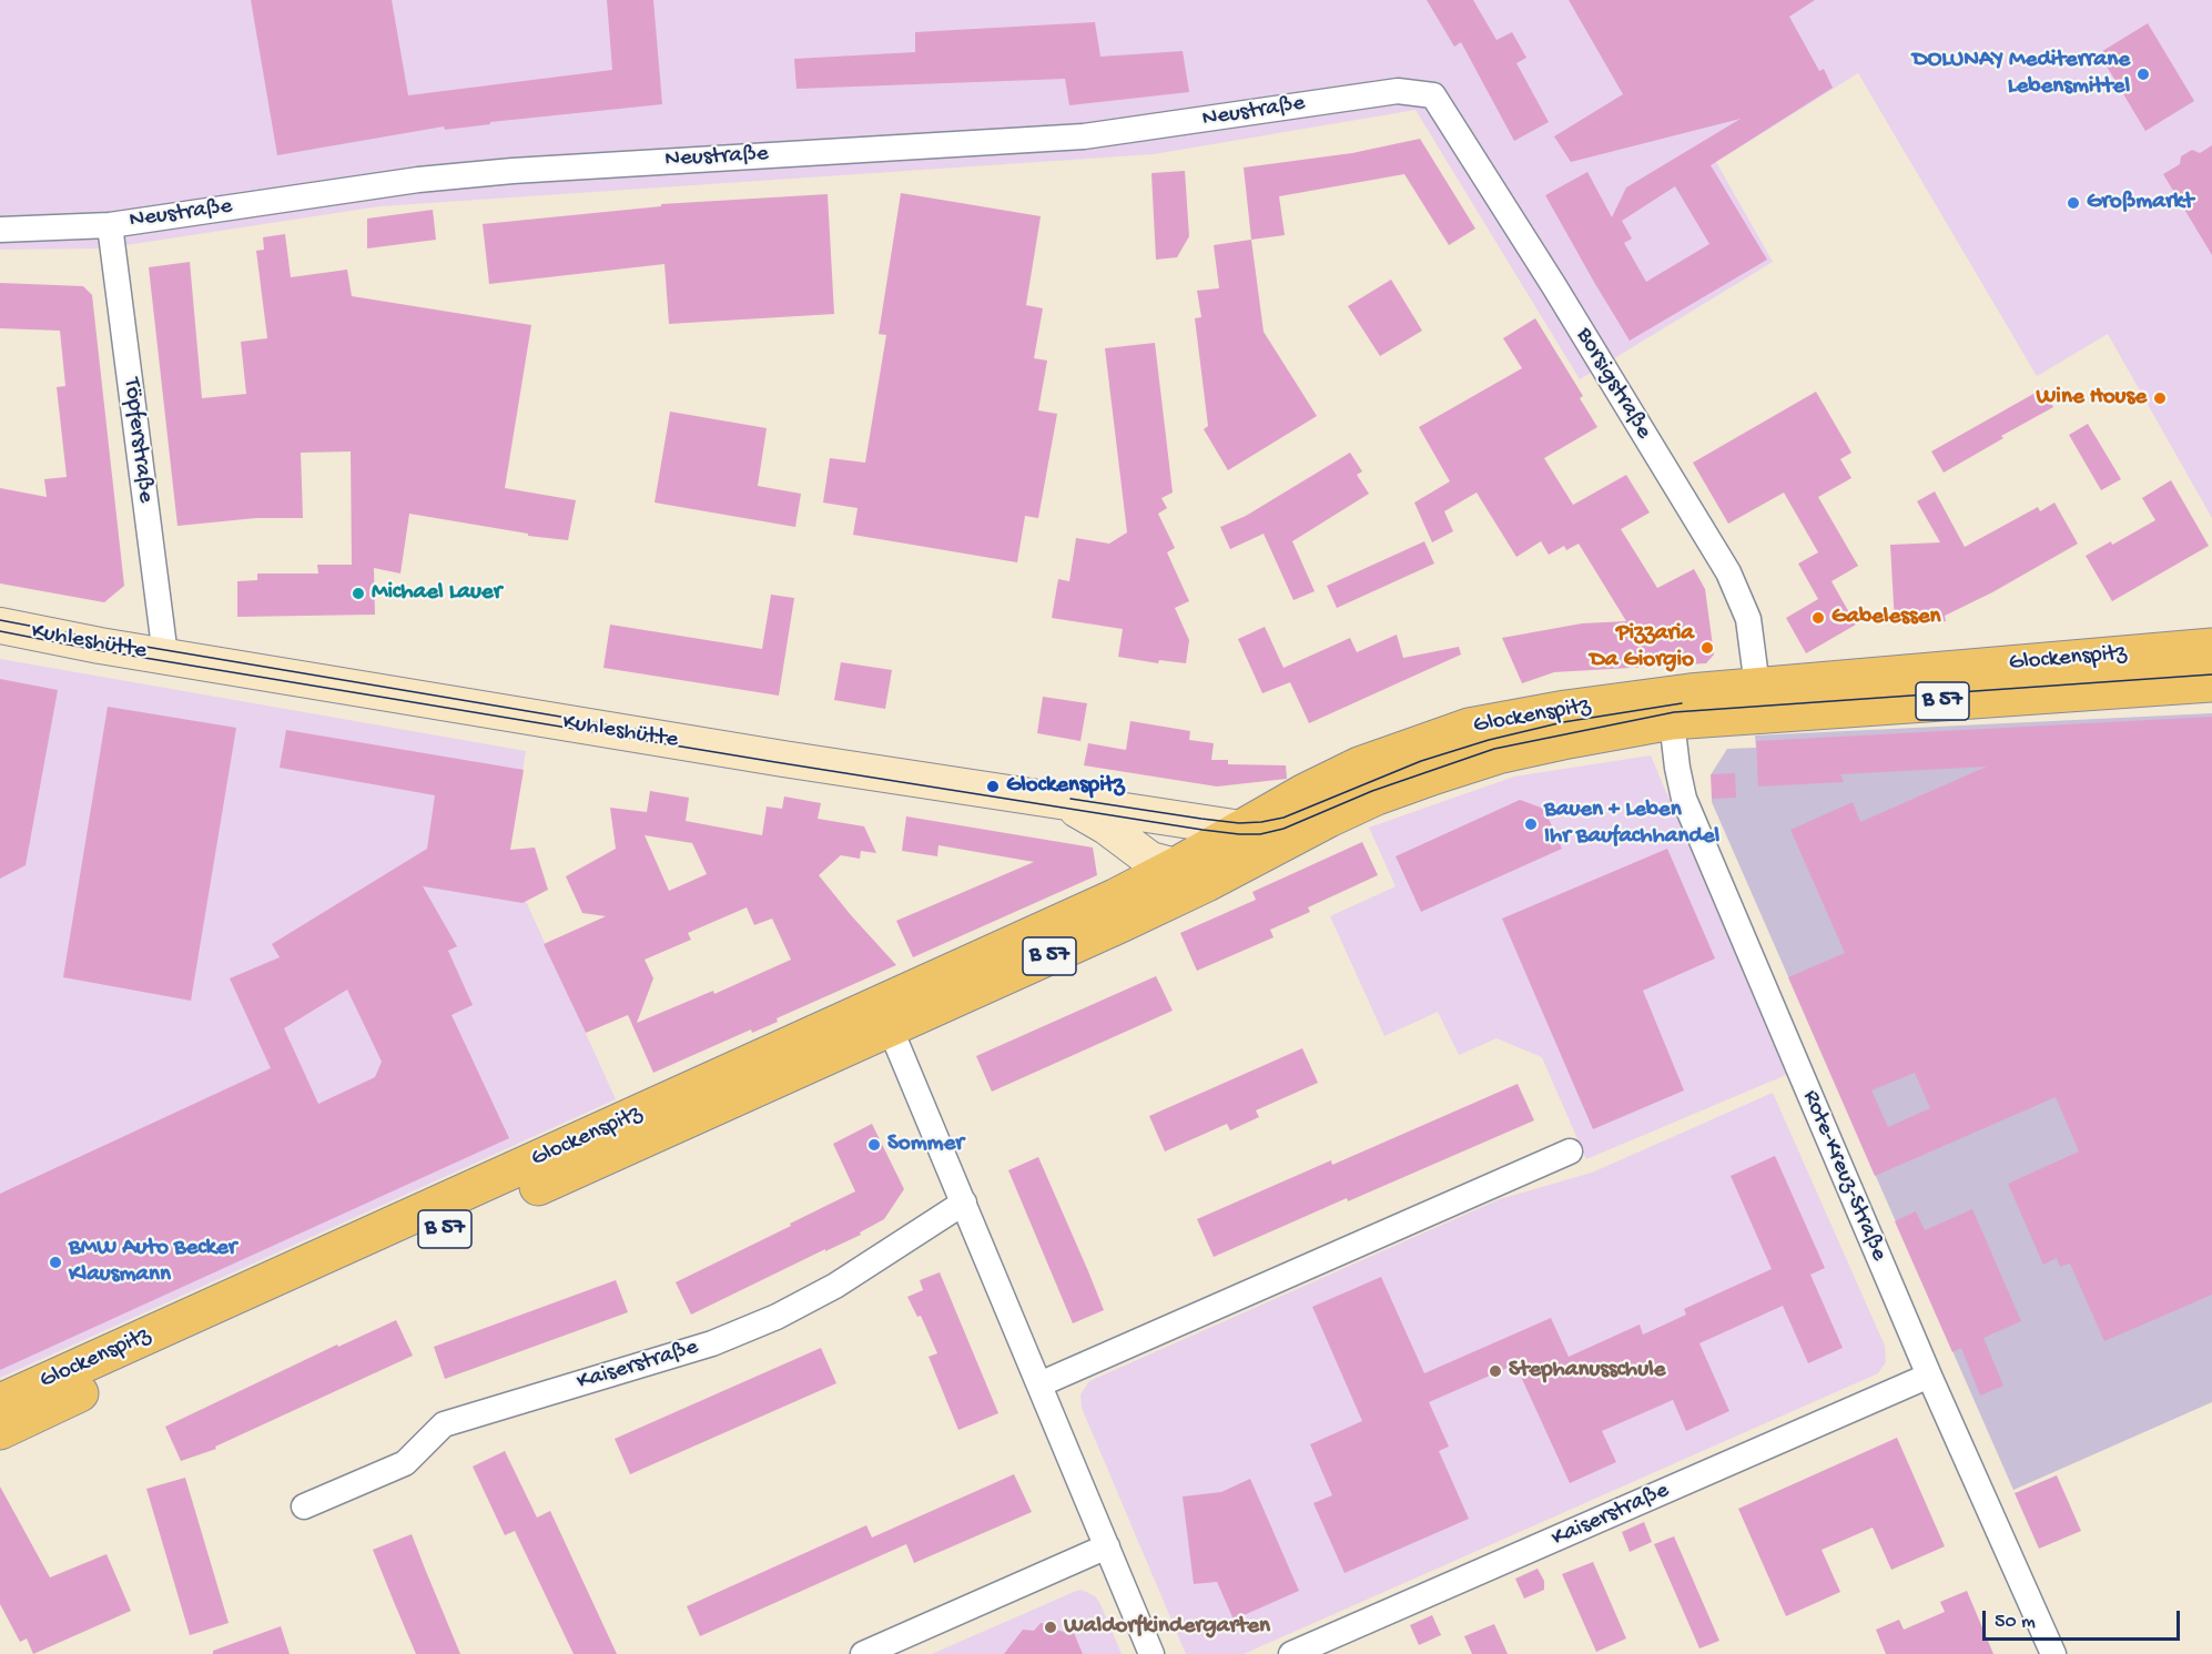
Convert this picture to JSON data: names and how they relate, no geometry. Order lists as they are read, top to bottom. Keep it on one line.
{"streets":{"main road":["Glockenspitz","B 57"],"street":["Neustraße","Borsigstraße","Töpferstraße","Kuhleshütte","Rote-Kreuz-Straße","Kaiserstraße"]},"crossings":[["Neustraße","Borsigstraße"],["Neustraße","Töpferstraße"],["Borsigstraße","Glockenspitz"],["Töpferstraße","Kuhleshütte"],["Kuhleshütte","Glockenspitz"],["Glockenspitz","Rote-Kreuz-Straße"],["Rote-Kreuz-Straße","Kaiserstraße"]],"places":["DOLUNAY Mediterrane Lebensmittel","Großmarkt","Wine House","Michael Lauer","Gabelessen","Pizzaria Da Giorgio","Glockenspitz","Bauen + Leben Ihr Baufachhandel","Sommer","BMW Auto Becker Klausmann","Stephanusschule","Waldorfkindergarten"],"scale_bar":"50 m"}
